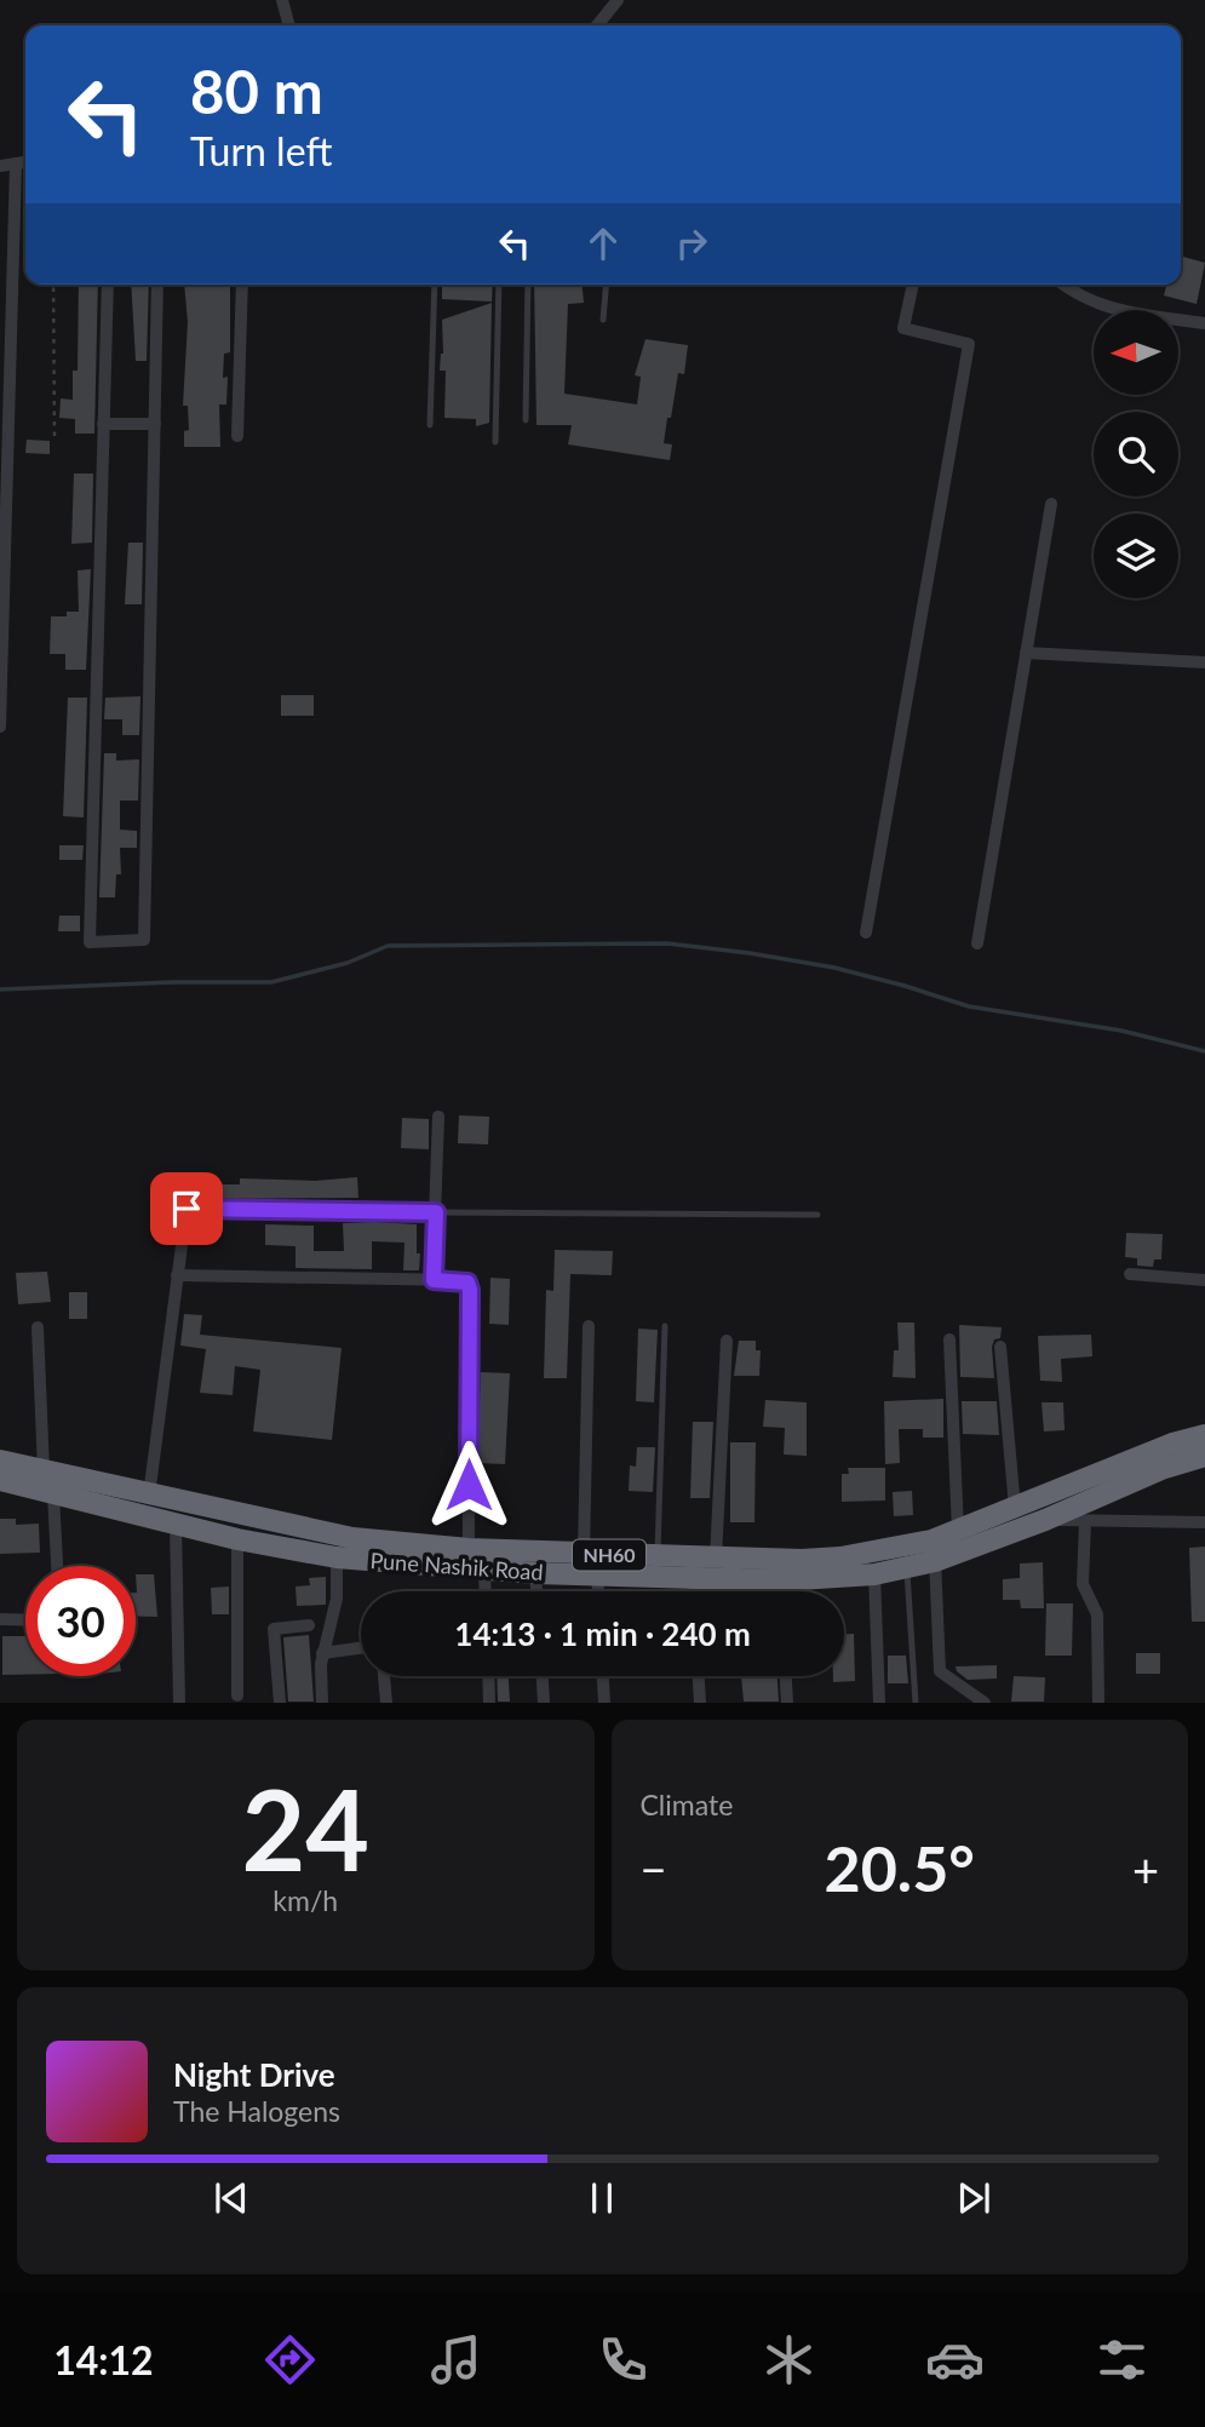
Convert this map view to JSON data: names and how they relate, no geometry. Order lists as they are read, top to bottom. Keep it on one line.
{"streets":{"highway":["NH60","Pune Nashik Road"]},"north":"left","page":{"turn":["80 m","Turn left"],"limit":"30","trip":"14:13 · 1 min · 240 m","tile":[["24","km/h"],"Climate"],"heat":["−","20.5°","+"],"song":["Night Drive","The Halogens"],"tabs":"14:12"}}
